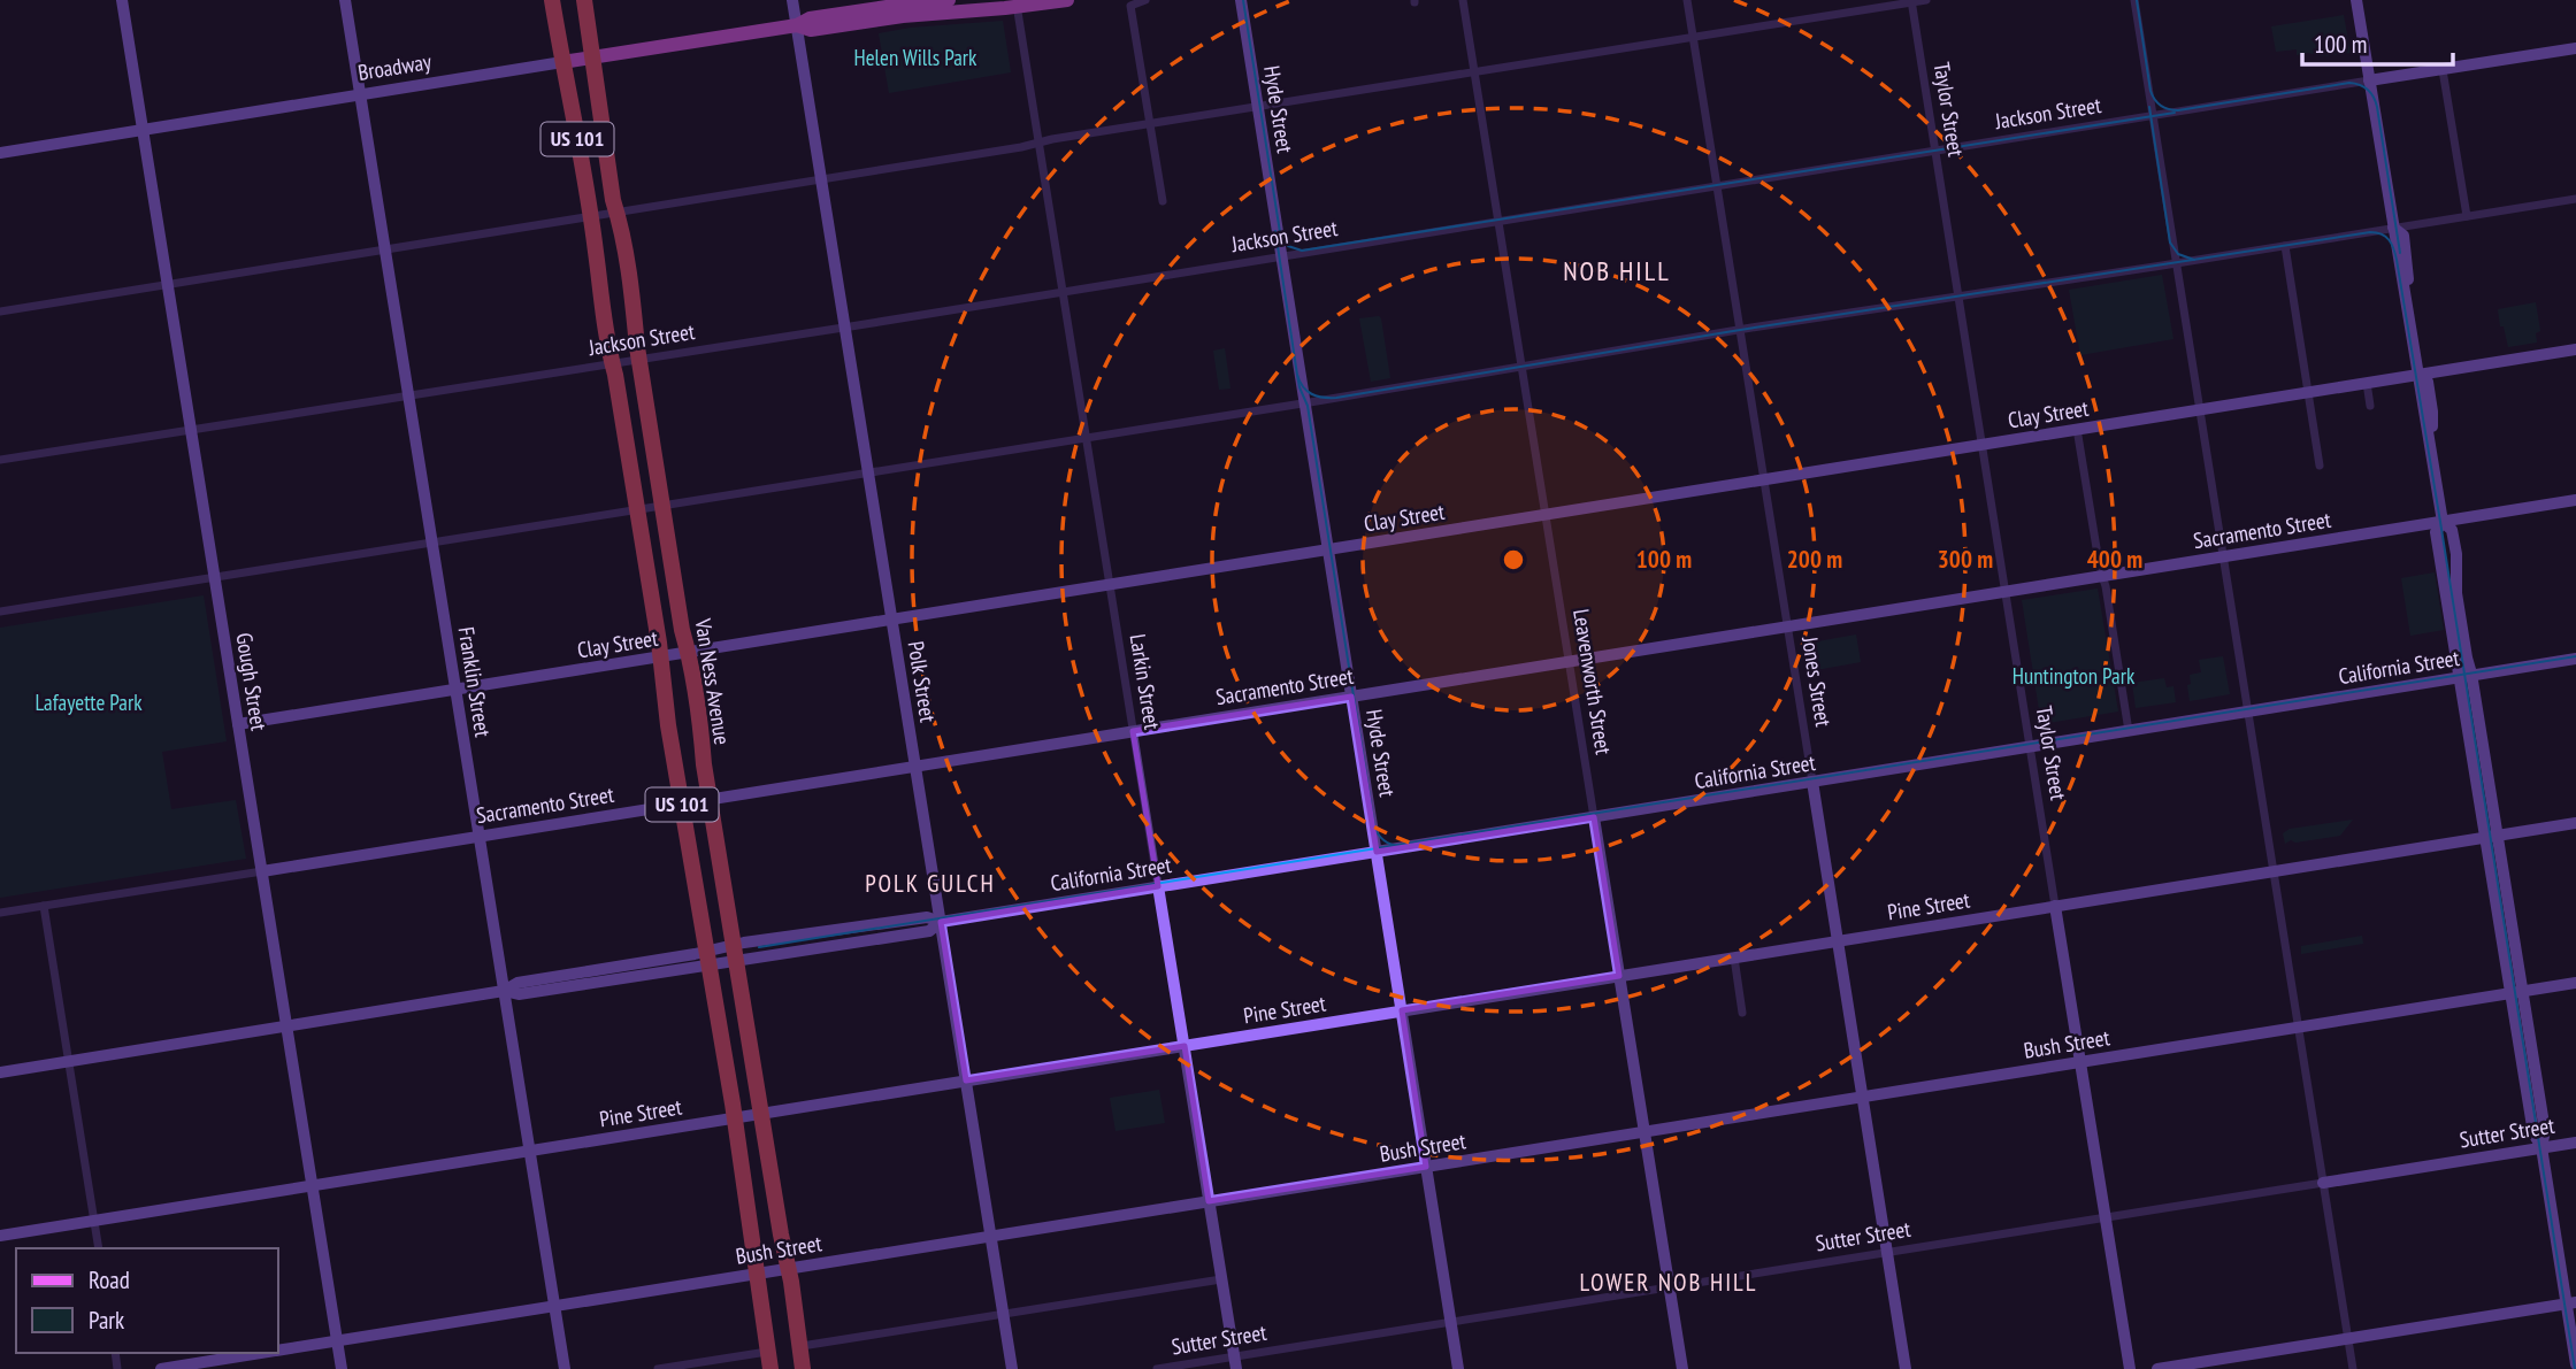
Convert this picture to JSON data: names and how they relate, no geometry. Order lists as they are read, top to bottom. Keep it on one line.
{"streets":{"highway":["US 101","Van Ness Avenue"],"main road":["Broadway"],"street":["Hyde Street","Taylor Street","Jackson Street","Clay Street","Sacramento Street","California Street","Gough Street","Franklin Street","Polk Street","Larkin Street","Leavenworth Street","Jones Street","Pine Street","Bush Street","Sutter Street"]},"crossings":[["Broadway","US 101"],["Broadway","Gough Street"],["Broadway","Franklin Street"],["Broadway","Van Ness Avenue"],["Broadway","Polk Street"],["Broadway","Larkin Street"],["Hyde Street","Jackson Street"],["Hyde Street","Clay Street"],["Hyde Street","Sacramento Street"],["Hyde Street","California Street"],["Hyde Street","Pine Street"],["Hyde Street","Bush Street"],["Hyde Street","Sutter Street"],["Taylor Street","Jackson Street"],["Taylor Street","Clay Street"],["Taylor Street","Sacramento Street"],["Taylor Street","California Street"],["Taylor Street","Pine Street"],["Taylor Street","Bush Street"],["Taylor Street","Sutter Street"],["Jackson Street","US 101"],["Jackson Street","Gough Street"],["Jackson Street","Franklin Street"],["Jackson Street","Van Ness Avenue"],["Jackson Street","Polk Street"],["Jackson Street","Larkin Street"],["Jackson Street","Leavenworth Street"],["Jackson Street","Jones Street"],["US 101","Clay Street"],["US 101","Sacramento Street"],["US 101","California Street"],["US 101","Pine Street"],["US 101","Bush Street"],["Clay Street","Gough Street"],["Clay Street","Franklin Street"],["Clay Street","Van Ness Avenue"],["Clay Street","Polk Street"],["Clay Street","Larkin Street"],["Clay Street","Leavenworth Street"],["Clay Street","Jones Street"],["Sacramento Street","Gough Street"],["Sacramento Street","Franklin Street"],["Sacramento Street","Van Ness Avenue"],["Sacramento Street","Polk Street"],["Sacramento Street","Larkin Street"],["Sacramento Street","Leavenworth Street"],["Sacramento Street","Jones Street"],["California Street","Gough Street"],["California Street","Franklin Street"],["California Street","Van Ness Avenue"],["California Street","Polk Street"],["California Street","Larkin Street"],["California Street","Leavenworth Street"],["California Street","Jones Street"],["Gough Street","Pine Street"],["Gough Street","Bush Street"],["Franklin Street","Pine Street"],["Franklin Street","Bush Street"],["Van Ness Avenue","Pine Street"],["Van Ness Avenue","Bush Street"],["Polk Street","Pine Street"],["Polk Street","Bush Street"],["Larkin Street","Pine Street"],["Larkin Street","Bush Street"],["Larkin Street","Sutter Street"],["Leavenworth Street","Pine Street"],["Leavenworth Street","Bush Street"],["Leavenworth Street","Sutter Street"],["Jones Street","Pine Street"],["Jones Street","Bush Street"],["Jones Street","Sutter Street"]],"districts":["NOB HILL","POLK GULCH","LOWER NOB HILL"],"parks":["Helen Wills Park","Huntington Park","Lafayette Park"],"legend":["Road","Park"],"scale_bar":"100 m","rings":["100 m","200 m","300 m","400 m"]}
